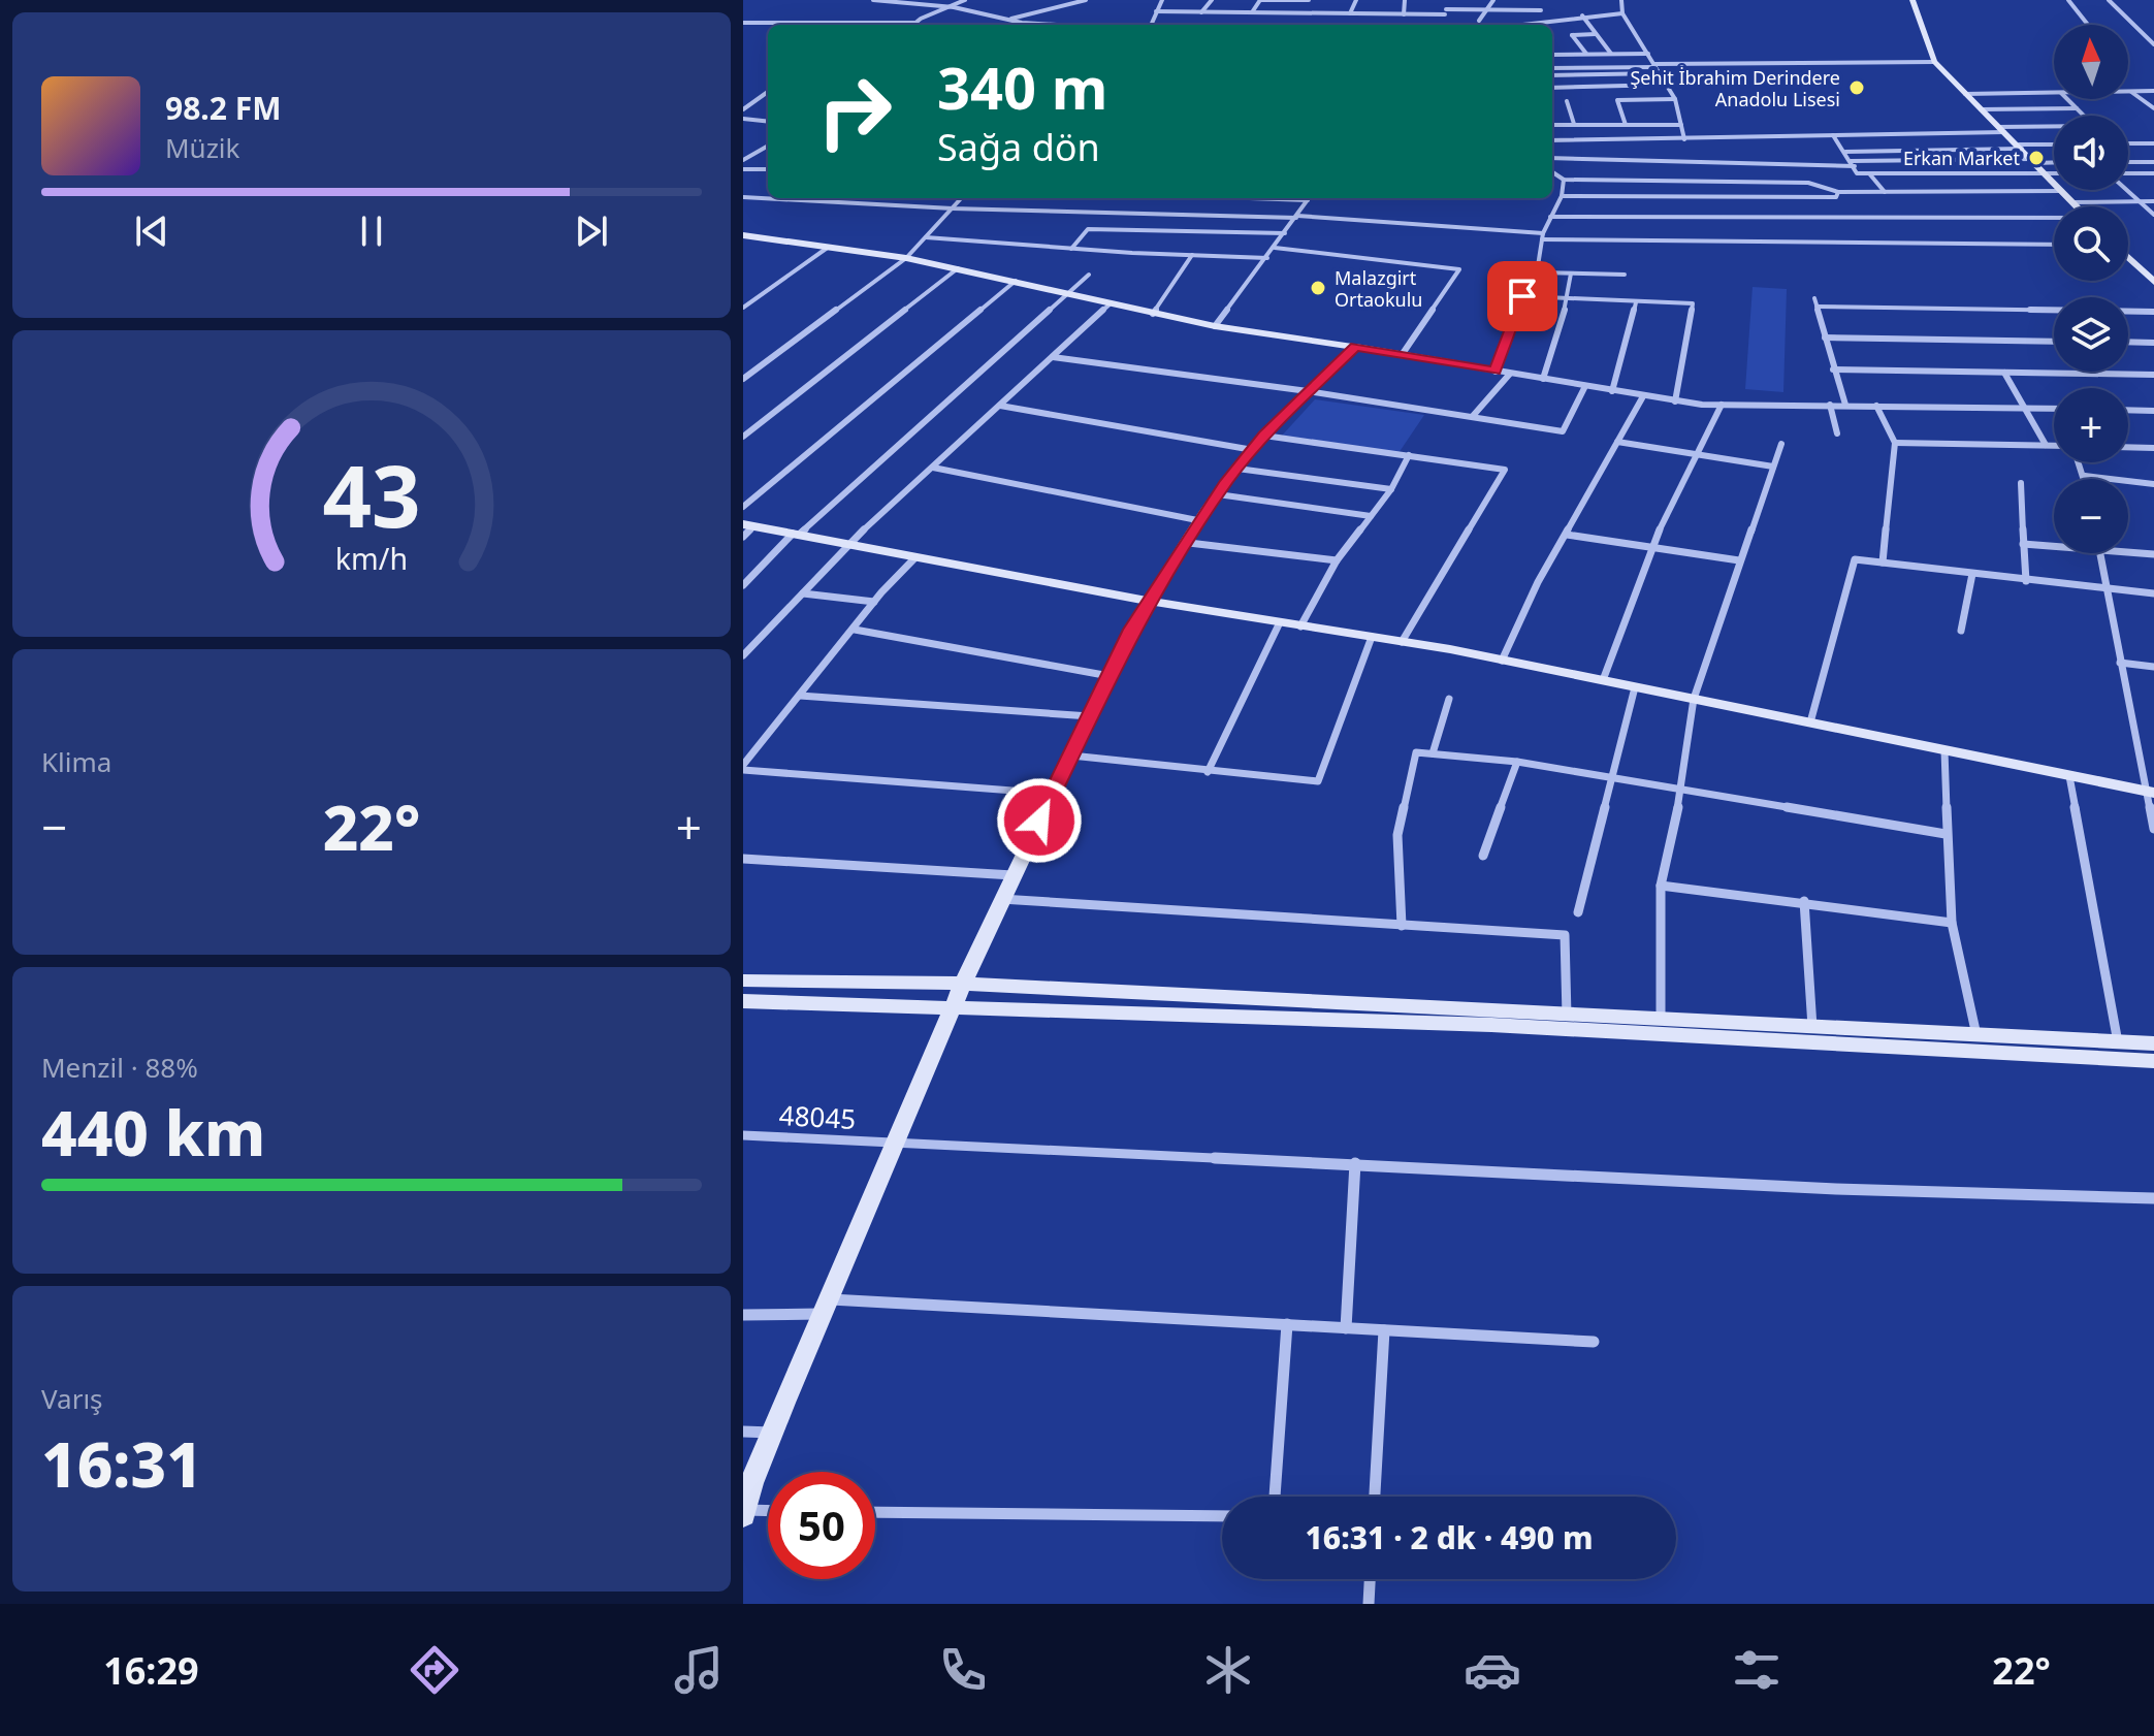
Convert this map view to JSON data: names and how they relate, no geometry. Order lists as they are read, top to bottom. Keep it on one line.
{"streets":{"street":["48045"]},"places":["Şehit İbrahim Derindere Anadolu Lisesi","Erkan Market","Malazgirt Ortaokulu"],"north":"top","page":{"map_buttons":["+","−"],"turn":["340 m","Sağa dön"],"song":["98.2 FM","Müzik"],"tile":["Klima",["Menzil · 88%","440 km"],["Varış","16:31"]],"heat":["−","22°","+"],"limit":"50","trip":"16:31 · 2 dk · 490 m","tabs":["16:29","22°"],"gauge":["43","km/h"]}}
